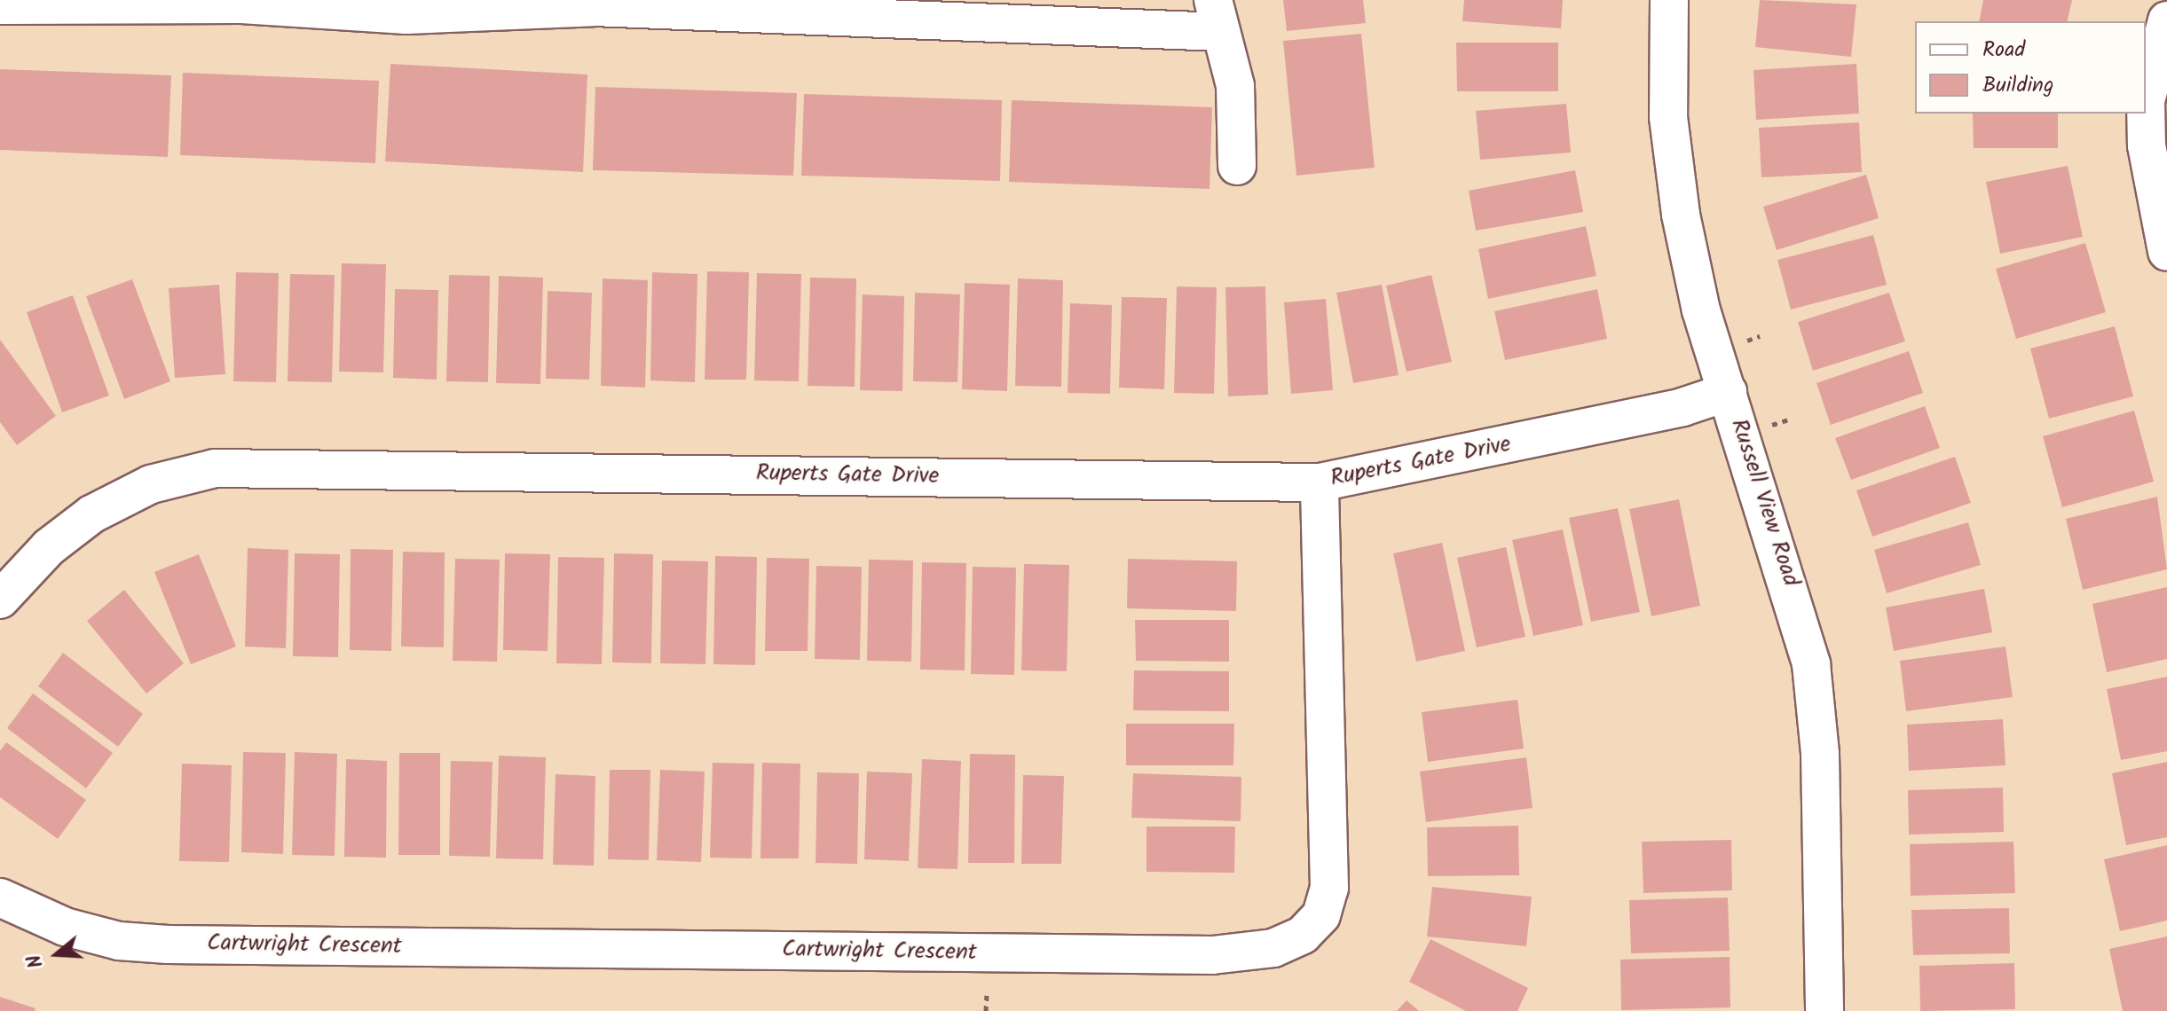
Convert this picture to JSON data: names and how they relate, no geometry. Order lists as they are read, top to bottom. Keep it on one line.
{"streets":{"street":["Ruperts Gate Drive","Russell View Road","Cartwright Crescent"]},"crossings":[["Ruperts Gate Drive","Russell View Road"],["Ruperts Gate Drive","Cartwright Crescent"]],"legend":["Road","Building"],"north":"left"}
